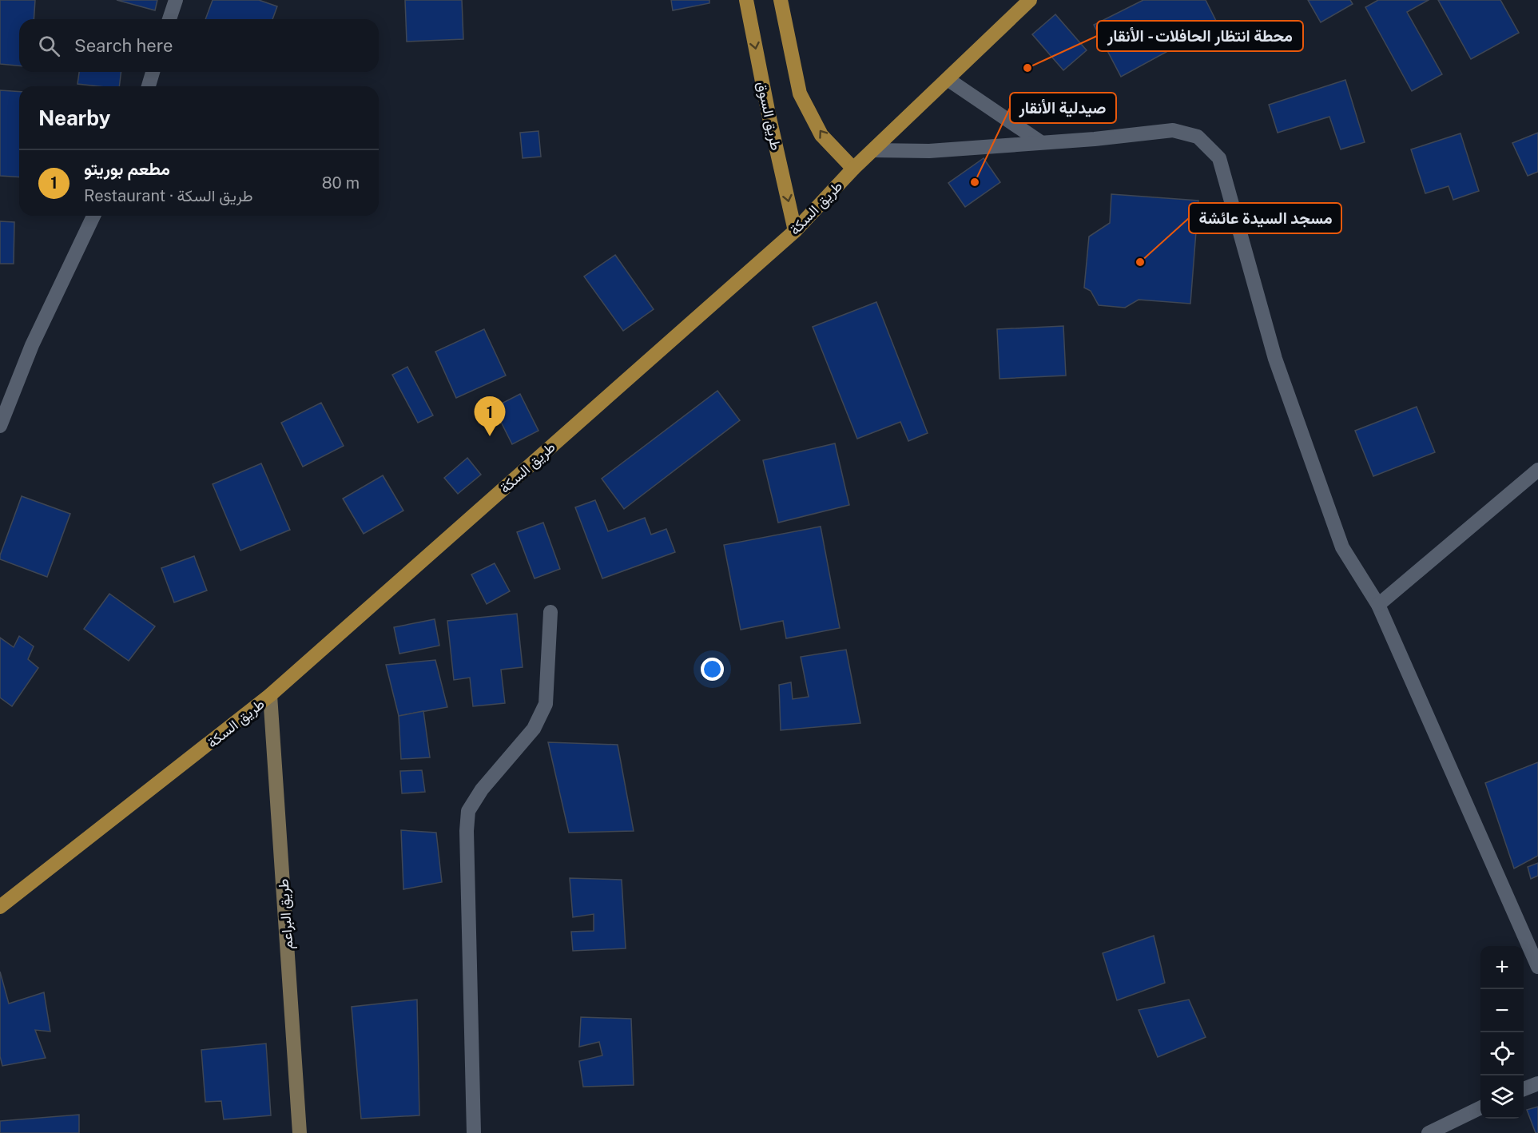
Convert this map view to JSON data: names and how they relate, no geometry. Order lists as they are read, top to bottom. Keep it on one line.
{"streets":{"main road":["طريق السوق","طريق السكة"],"street":["طريق البراعم"]},"crossings":[["طريق السوق","طريق السكة"],["طريق السكة","طريق البراعم"]],"places":["محطة انتظار الحافلات - الأنقار","صيدلية الأنقار","مسجد السيدة عائشة"],"page":{"search":"Search here","heading":"Nearby","list":[{"mark":"1","name":"مطعم بوريتو","note":"Restaurant · طريق السكة","value":"80 m"}],"pins":"1","map_buttons":["+","−"]}}
